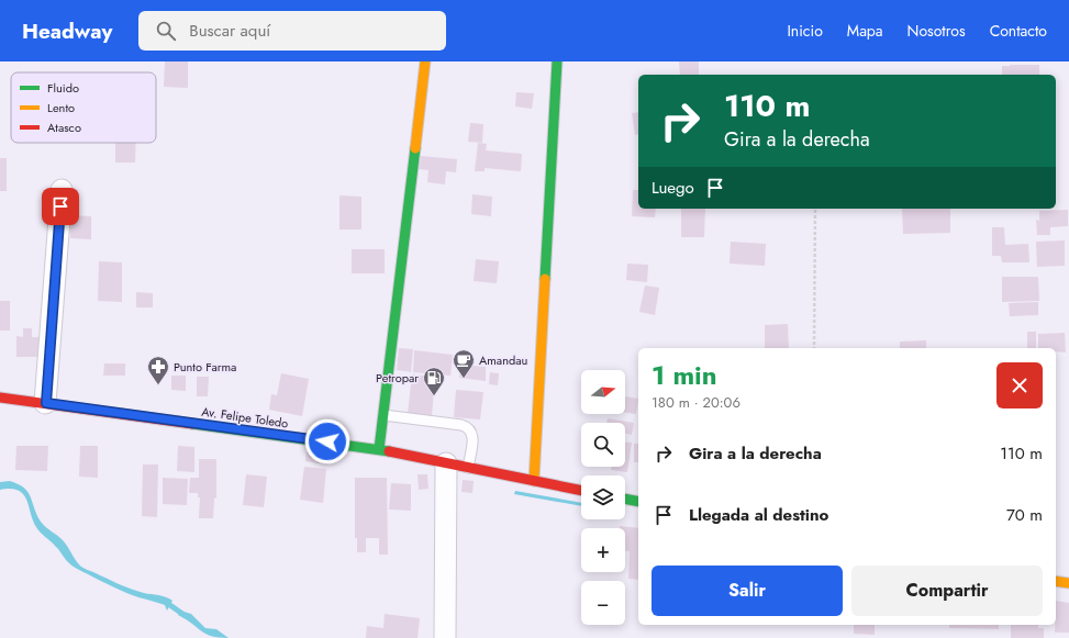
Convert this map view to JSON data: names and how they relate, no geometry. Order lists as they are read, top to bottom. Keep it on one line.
{"streets":{"street":["Av. Felipe Toledo"]},"places":{"cafe":["Amandau"],"pharmacy":["Punto Farma"],"fuel station":["Petropar"]},"legend":["Fluido","Lento","Atasco"],"north":"right","page":{"header":"Headway","search":"Buscar aquí","nav":["Inicio","Mapa","Nosotros","Contacto"],"turn":["110 m","Gira a la derecha"],"then":"Luego","heading":["1 min","180 m · 20:06"],"map_buttons":["+","−"],"list":[{"name":"Gira a la derecha","value":"110 m"},{"name":"Llegada al destino","value":"70 m"}],"buttons":["Salir","Compartir"]}}
